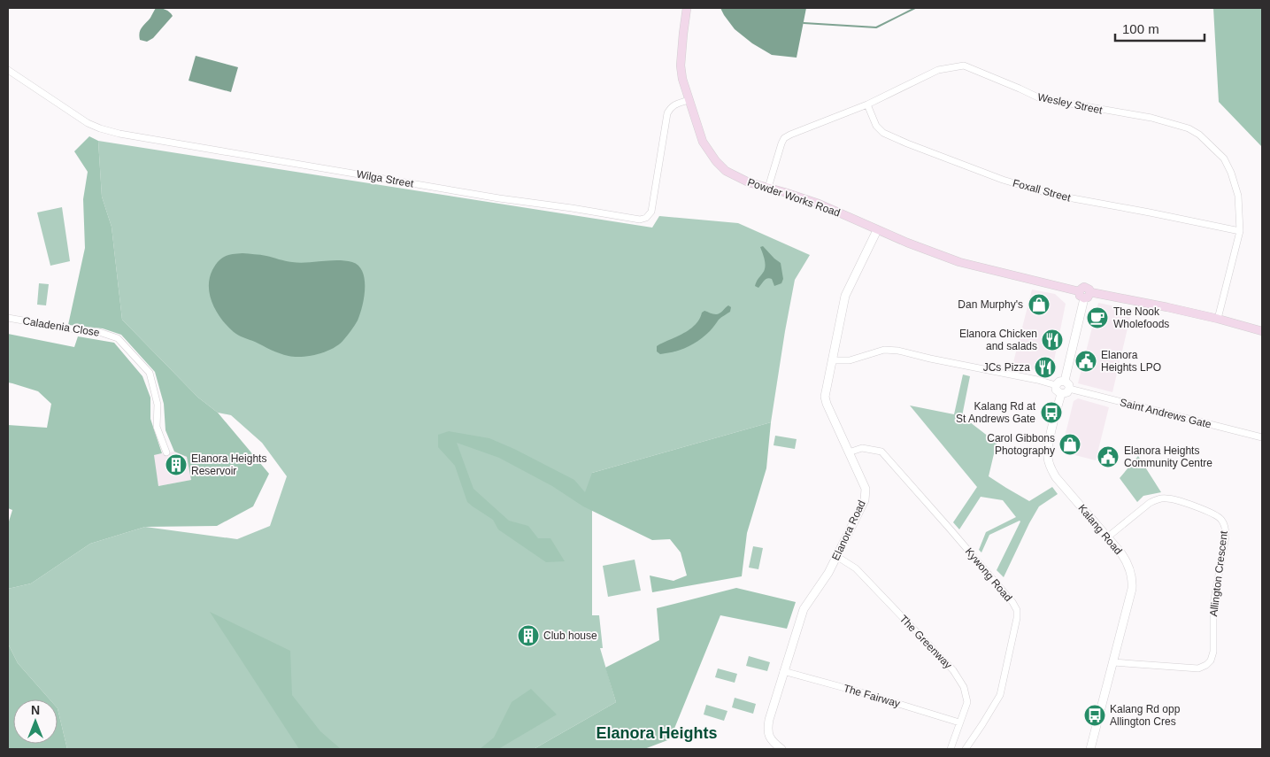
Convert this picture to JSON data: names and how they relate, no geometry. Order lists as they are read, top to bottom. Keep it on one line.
{"streets":{"main road":["Powder Works Road"],"street":["Wesley Street","Wilga Street","Foxall Street","Caladenia Close","Saint Andrews Gate","Kalang Road","Elanora Road","Allington Crescent","Kywong Road","The Greenway","The Fairway"]},"crossings":[["Wesley Street","Foxall Street"],["Wesley Street","Powder Works Road"],["Wilga Street","Powder Works Road"],["Powder Works Road","Elanora Road"],["Saint Andrews Gate","Kalang Road"],["Kalang Road","Allington Crescent"],["Elanora Road","Kywong Road"],["Elanora Road","The Greenway"],["Elanora Road","The Fairway"],["The Greenway","The Fairway"]],"districts":["Elanora Heights"],"places":{"shop":["Dan Murphy's","Carol Gibbons Photography"],"cafe":["The Nook Wholefoods"],"restaurant":["Elanora Chicken and salads","JCs Pizza"],"public building":["Elanora Heights LPO","Elanora Heights Community Centre"],"bus stop":["Kalang Rd at St Andrews Gate","Kalang Rd opp Allington Cres"],"building":["Elanora Heights Reservoir","Club house"]},"scale_bar":"100 m","north":"top"}
